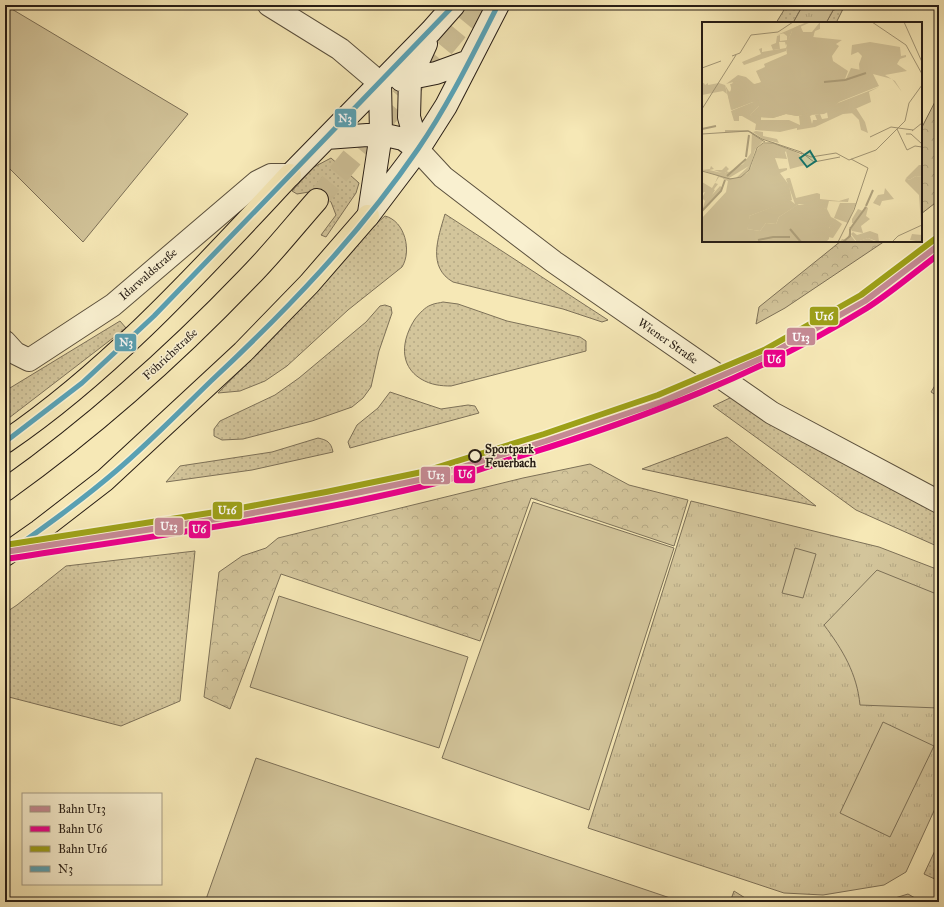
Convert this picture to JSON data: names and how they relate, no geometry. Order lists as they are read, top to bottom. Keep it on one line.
{"streets":{"main road":["Föhrichstraße"],"street":["Idarwaldstraße","Wiener Straße"]},"places":["Sportpark Feuerbach"],"lines":["transit line N3","rail line U16","rail line U13","rail line U6"],"legend":["Bahn U13","Bahn U6","Bahn U16","N3"]}
